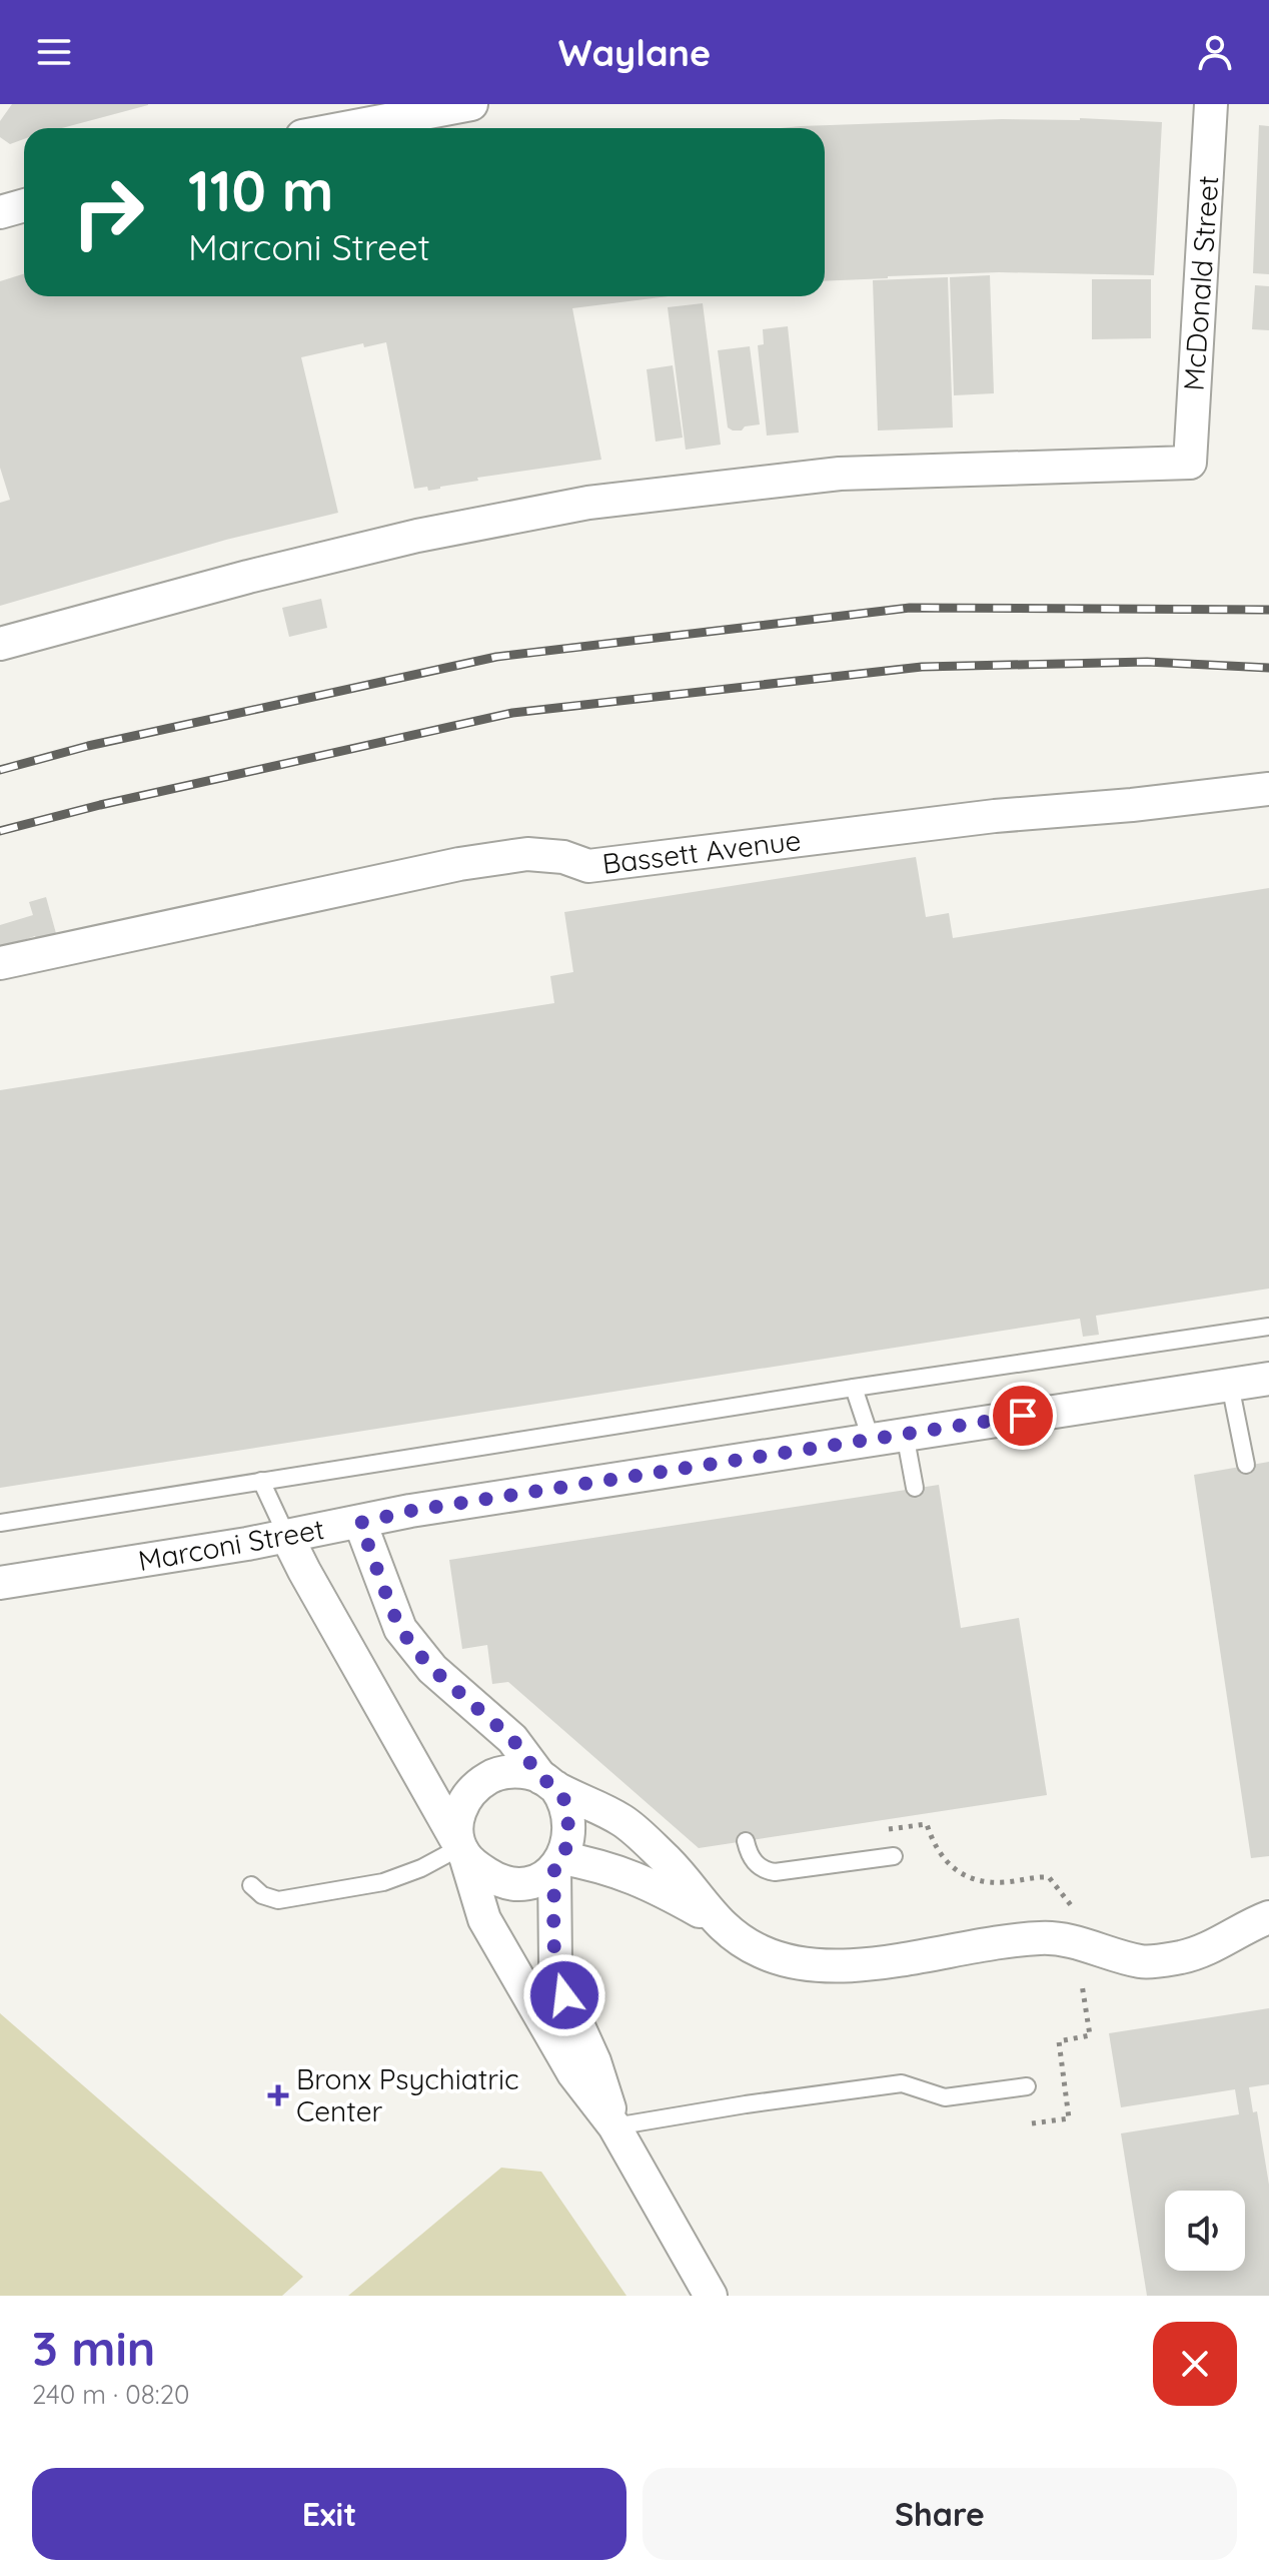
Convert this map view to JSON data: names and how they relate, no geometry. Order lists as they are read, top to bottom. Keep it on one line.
{"streets":{"street":["McDonald Street","Bassett Avenue","Marconi Street"]},"places":{"health":["Bronx Psychiatric Center"]},"page":{"header":"Waylane","turn":["110 m","Marconi Street"],"heading":["3 min","240 m · 08:20"],"buttons":["Exit","Share"]}}
